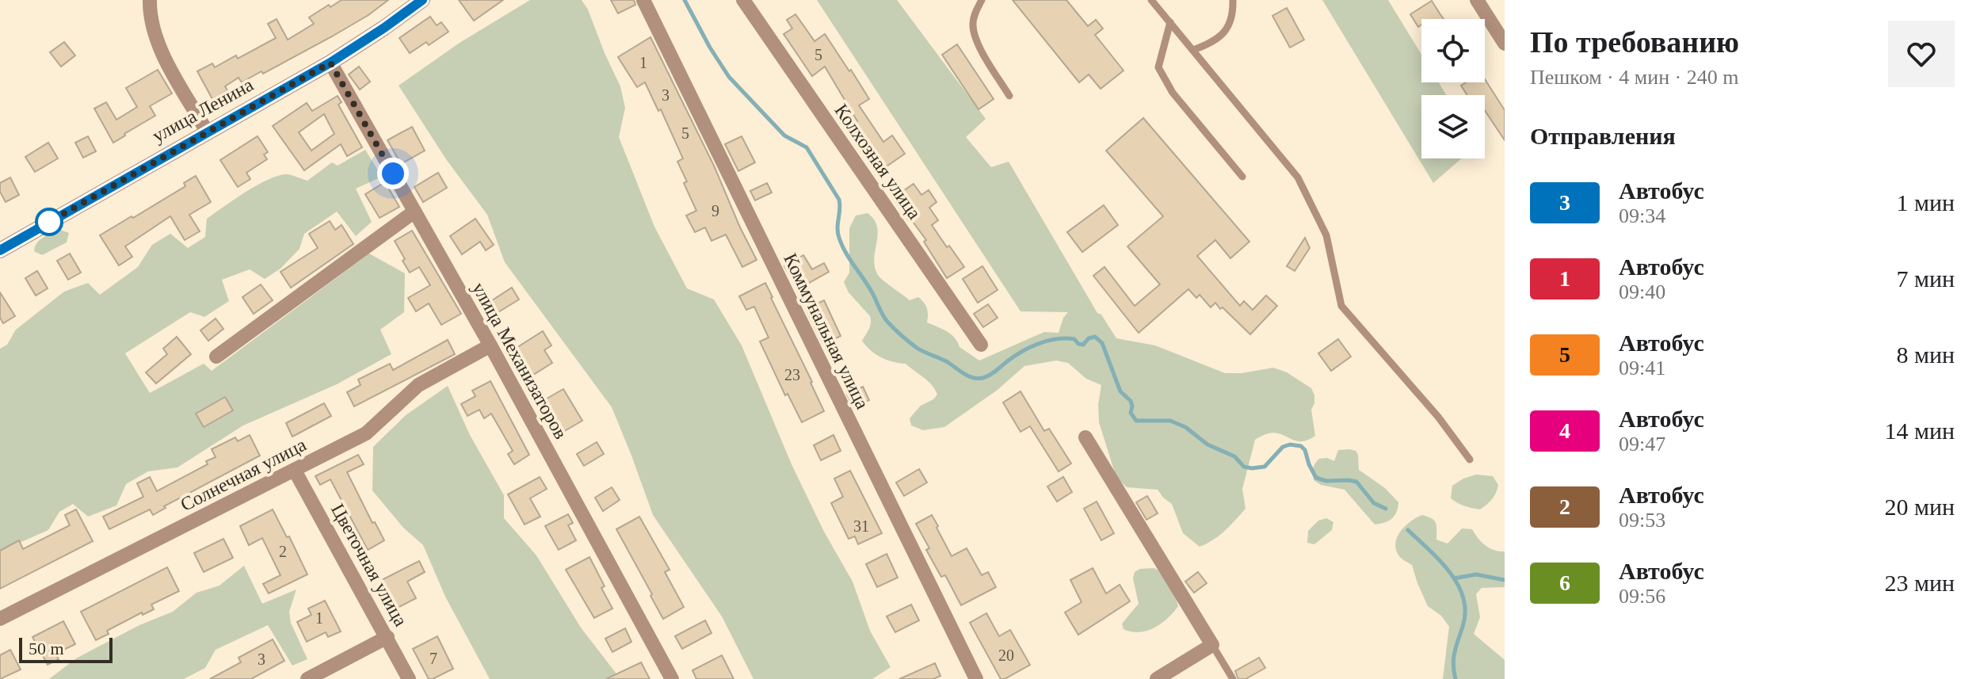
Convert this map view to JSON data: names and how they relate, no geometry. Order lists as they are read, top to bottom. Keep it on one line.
{"streets":{"street":["улица Ленина","Колхозная улица","Коммунальная улица","улица Механизаторов","Солнечная улица","Цветочная улица"]},"crossings":[["улица Ленина","улица Механизаторов"],["улица Механизаторов","Солнечная улица"],["Солнечная улица","Цветочная улица"]],"lines":["bus line 3"],"house_numbers":["5","1","3","5","9","23","31","2","1","20","7","3"],"scale_bar":"50 m","page":{"heading":[["По требованию","Пешком · 4 мин · 240 m"],"Отправления"],"list":[{"mark":"3","name":"Автобус","note":"09:34","value":"1 мин"},{"mark":"1","name":"Автобус","note":"09:40","value":"7 мин"},{"mark":"5","name":"Автобус","note":"09:41","value":"8 мин"},{"mark":"4","name":"Автобус","note":"09:47","value":"14 мин"},{"mark":"2","name":"Автобус","note":"09:53","value":"20 мин"},{"mark":"6","name":"Автобус","note":"09:56","value":"23 мин"}],"scale":"50 m"}}
